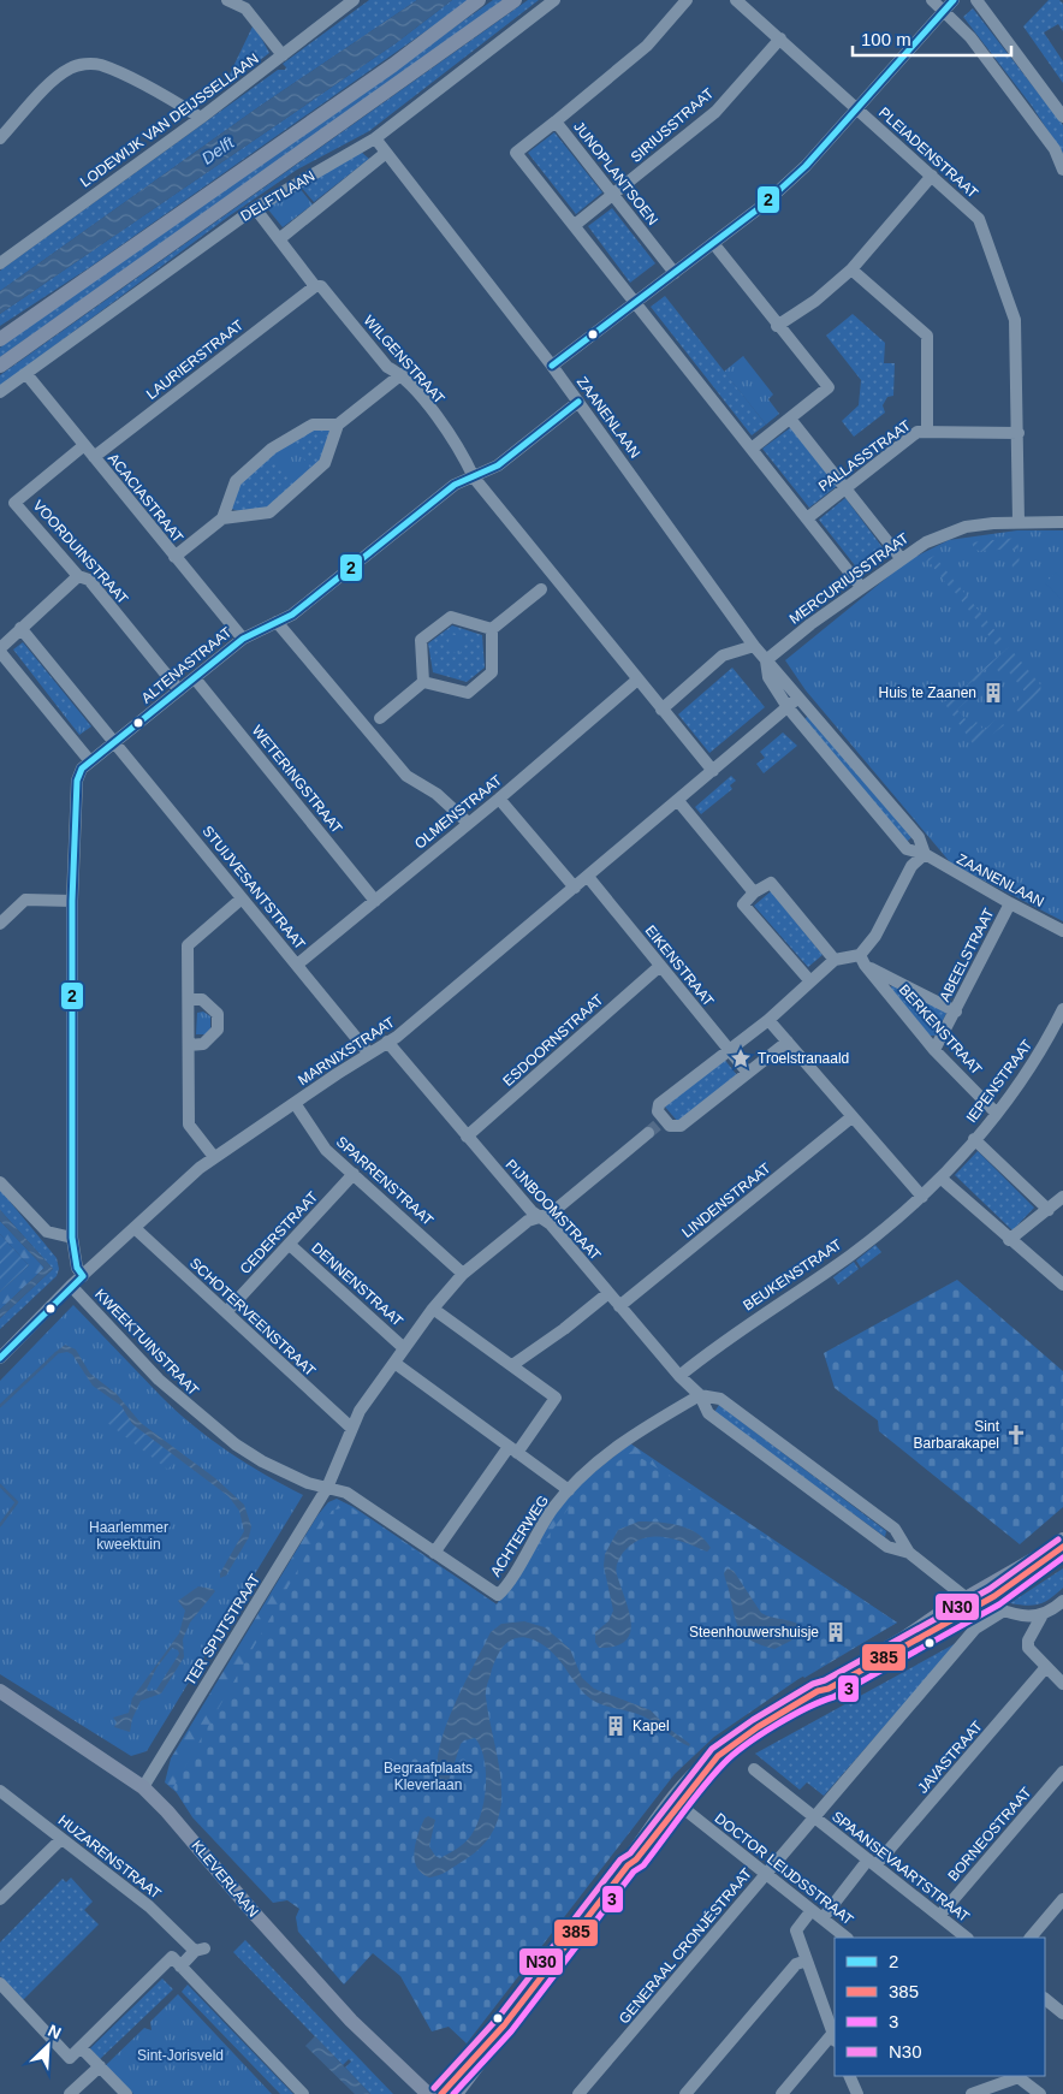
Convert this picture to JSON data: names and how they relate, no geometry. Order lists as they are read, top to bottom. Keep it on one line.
{"streets":{"main road":["DELFTLAAN","KLEVERLAAN"],"street":["LODEWIJK VAN DEIJSSELLAAN","SIRIUSSTRAAT","PLEIADENSTRAAT","JUNOPLANTSOEN","LAURIERSTRAAT","WILGENSTRAAT","ZAANENLAAN","PALLASSTRAAT","ACACIASTRAAT","VOORDUINSTRAAT","MERCURIUSSTRAAT","ALTENASTRAAT","WETERINGSTRAAT","OLMENSTRAAT","STUIJVESANTSTRAAT","ABEELSTRAAT","EIKENSTRAAT","BERKENSTRAAT","ESDOORNSTRAAT","MARNIXSTRAAT","IEPENSTRAAT","SPARRENSTRAAT","LINDENSTRAAT","PIJNBOOMSTRAAT","CEDERSTRAAT","BEUKENSTRAAT","DENNENSTRAAT","SCHOTERVEENSTRAAT","KWEEKTUINSTRAAT","ACHTERWEG","TER SPIJTSTRAAT","JAVASTRAAT","BORNEOSTRAAT","HUZARENSTRAAT","SPAANSEVAARTSTRAAT","DOCTOR LEIJDSSTRAAT","GENERAAL CRONJÉSTRAAT"]},"crossings":[["SIRIUSSTRAAT","PLEIADENSTRAAT"],["SIRIUSSTRAAT","JUNOPLANTSOEN"],["PLEIADENSTRAAT","PALLASSTRAAT"],["PLEIADENSTRAAT","MERCURIUSSTRAAT"],["JUNOPLANTSOEN","PALLASSTRAAT"],["JUNOPLANTSOEN","MERCURIUSSTRAAT"],["DELFTLAAN","WILGENSTRAAT"],["DELFTLAAN","ZAANENLAAN"],["DELFTLAAN","ACACIASTRAAT"],["LAURIERSTRAAT","WILGENSTRAAT"],["LAURIERSTRAAT","ACACIASTRAAT"],["WILGENSTRAAT","ALTENASTRAAT"],["WILGENSTRAAT","OLMENSTRAAT"],["WILGENSTRAAT","MARNIXSTRAAT"],["ZAANENLAAN","MERCURIUSSTRAAT"],["ZAANENLAAN","ALTENASTRAAT"],["ZAANENLAAN","ABEELSTRAAT"],["ZAANENLAAN","MARNIXSTRAAT"],["ACACIASTRAAT","VOORDUINSTRAAT"],["ACACIASTRAAT","ALTENASTRAAT"],["VOORDUINSTRAAT","ALTENASTRAAT"],["ALTENASTRAAT","WETERINGSTRAAT"],["ALTENASTRAAT","STUIJVESANTSTRAAT"],["WETERINGSTRAAT","OLMENSTRAAT"],["OLMENSTRAAT","STUIJVESANTSTRAAT"],["STUIJVESANTSTRAAT","MARNIXSTRAAT"],["ABEELSTRAAT","BERKENSTRAAT"],["EIKENSTRAAT","ESDOORNSTRAAT"],["EIKENSTRAAT","MARNIXSTRAAT"],["BERKENSTRAAT","IEPENSTRAAT"],["ESDOORNSTRAAT","PIJNBOOMSTRAAT"],["MARNIXSTRAAT","SPARRENSTRAAT"],["MARNIXSTRAAT","PIJNBOOMSTRAAT"],["MARNIXSTRAAT","SCHOTERVEENSTRAAT"],["MARNIXSTRAAT","KWEEKTUINSTRAAT"],["IEPENSTRAAT","BEUKENSTRAAT"],["SPARRENSTRAAT","CEDERSTRAAT"],["SPARRENSTRAAT","TER SPIJTSTRAAT"],["LINDENSTRAAT","PIJNBOOMSTRAAT"],["PIJNBOOMSTRAAT","BEUKENSTRAAT"],["PIJNBOOMSTRAAT","ACHTERWEG"],["PIJNBOOMSTRAAT","TER SPIJTSTRAAT"],["CEDERSTRAAT","DENNENSTRAAT"],["CEDERSTRAAT","SCHOTERVEENSTRAAT"],["DENNENSTRAAT","TER SPIJTSTRAAT"],["SCHOTERVEENSTRAAT","TER SPIJTSTRAAT"],["KWEEKTUINSTRAAT","ACHTERWEG"],["KWEEKTUINSTRAAT","TER SPIJTSTRAAT"],["ACHTERWEG","TER SPIJTSTRAAT"],["TER SPIJTSTRAAT","KLEVERLAAN"],["JAVASTRAAT","SPAANSEVAARTSTRAAT"],["JAVASTRAAT","DOCTOR LEIJDSSTRAAT"],["BORNEOSTRAAT","SPAANSEVAARTSTRAAT"],["SPAANSEVAARTSTRAAT","GENERAAL CRONJÉSTRAAT"],["DOCTOR LEIJDSSTRAAT","GENERAAL CRONJÉSTRAAT"]],"water":["Delft"],"parks":["Haarlemmer kweektuin","Begraafplaats Kleverlaan","Sint-Jorisveld"],"places":{"building":["Huis te Zaanen","Steenhouwershuisje","Kapel"],"place":["Troelstranaald"],"church":["Sint Barbarakapel"]},"lines":["transit line 2","transit line N30","transit line 385","transit line 3"],"legend":["2","385","3","N30"],"scale_bar":"100 m","north":"top right"}
